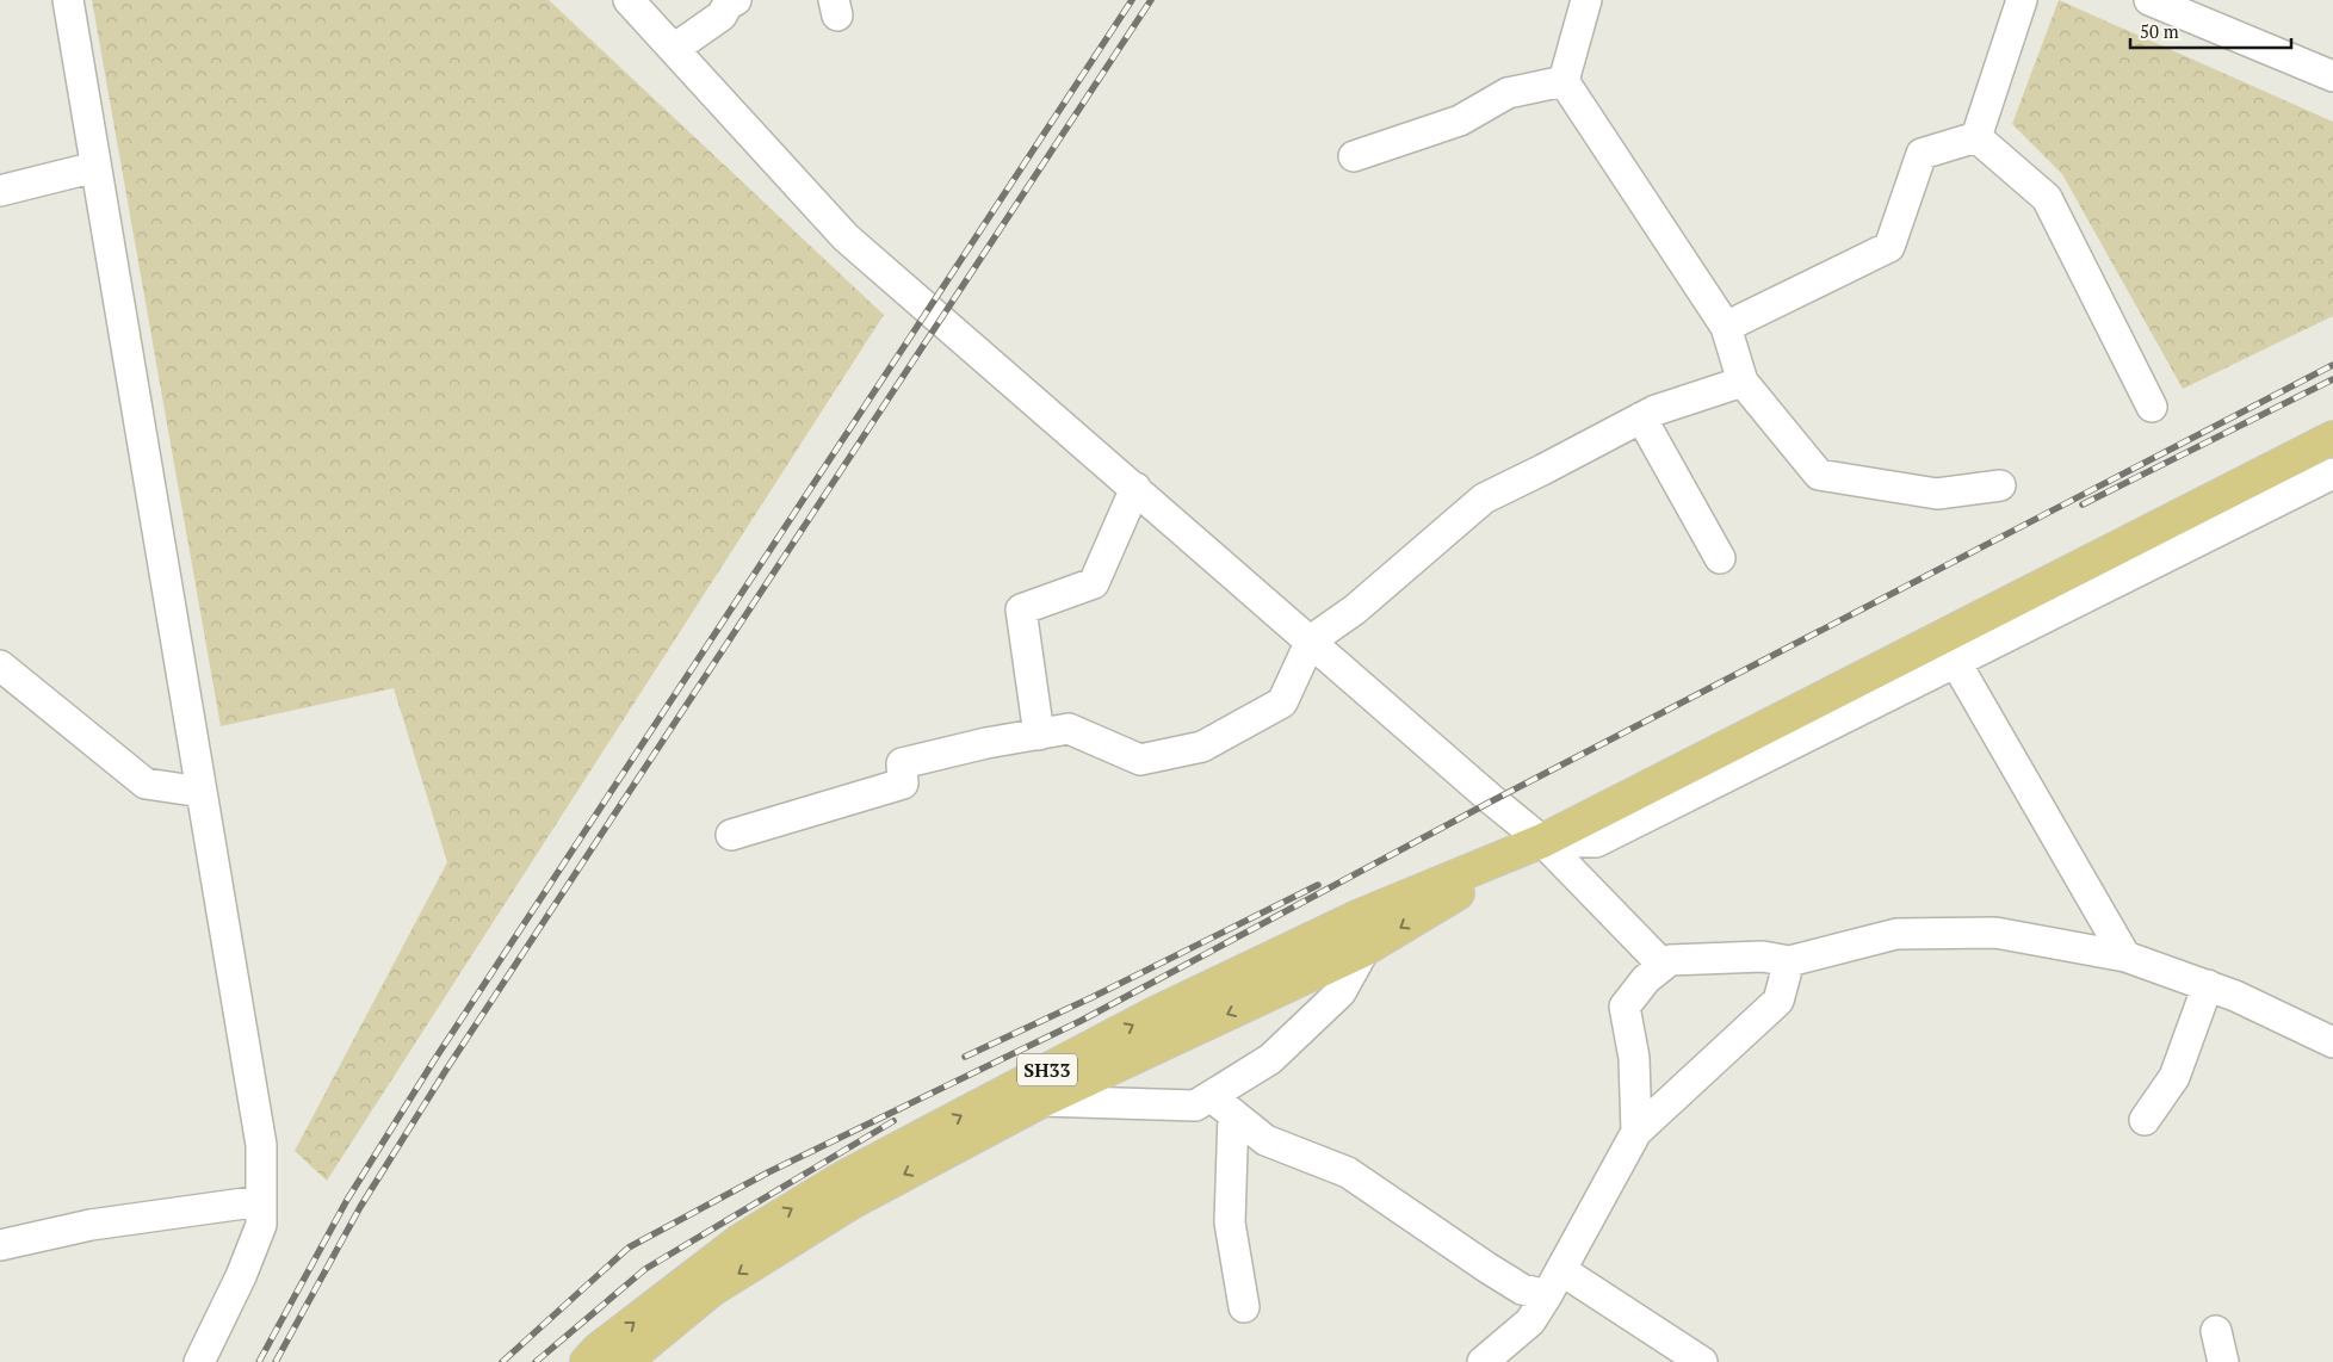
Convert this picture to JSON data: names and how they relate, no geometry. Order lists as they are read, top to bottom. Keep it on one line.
{"streets":{"main road":["SH33"]},"scale_bar":"50 m"}
